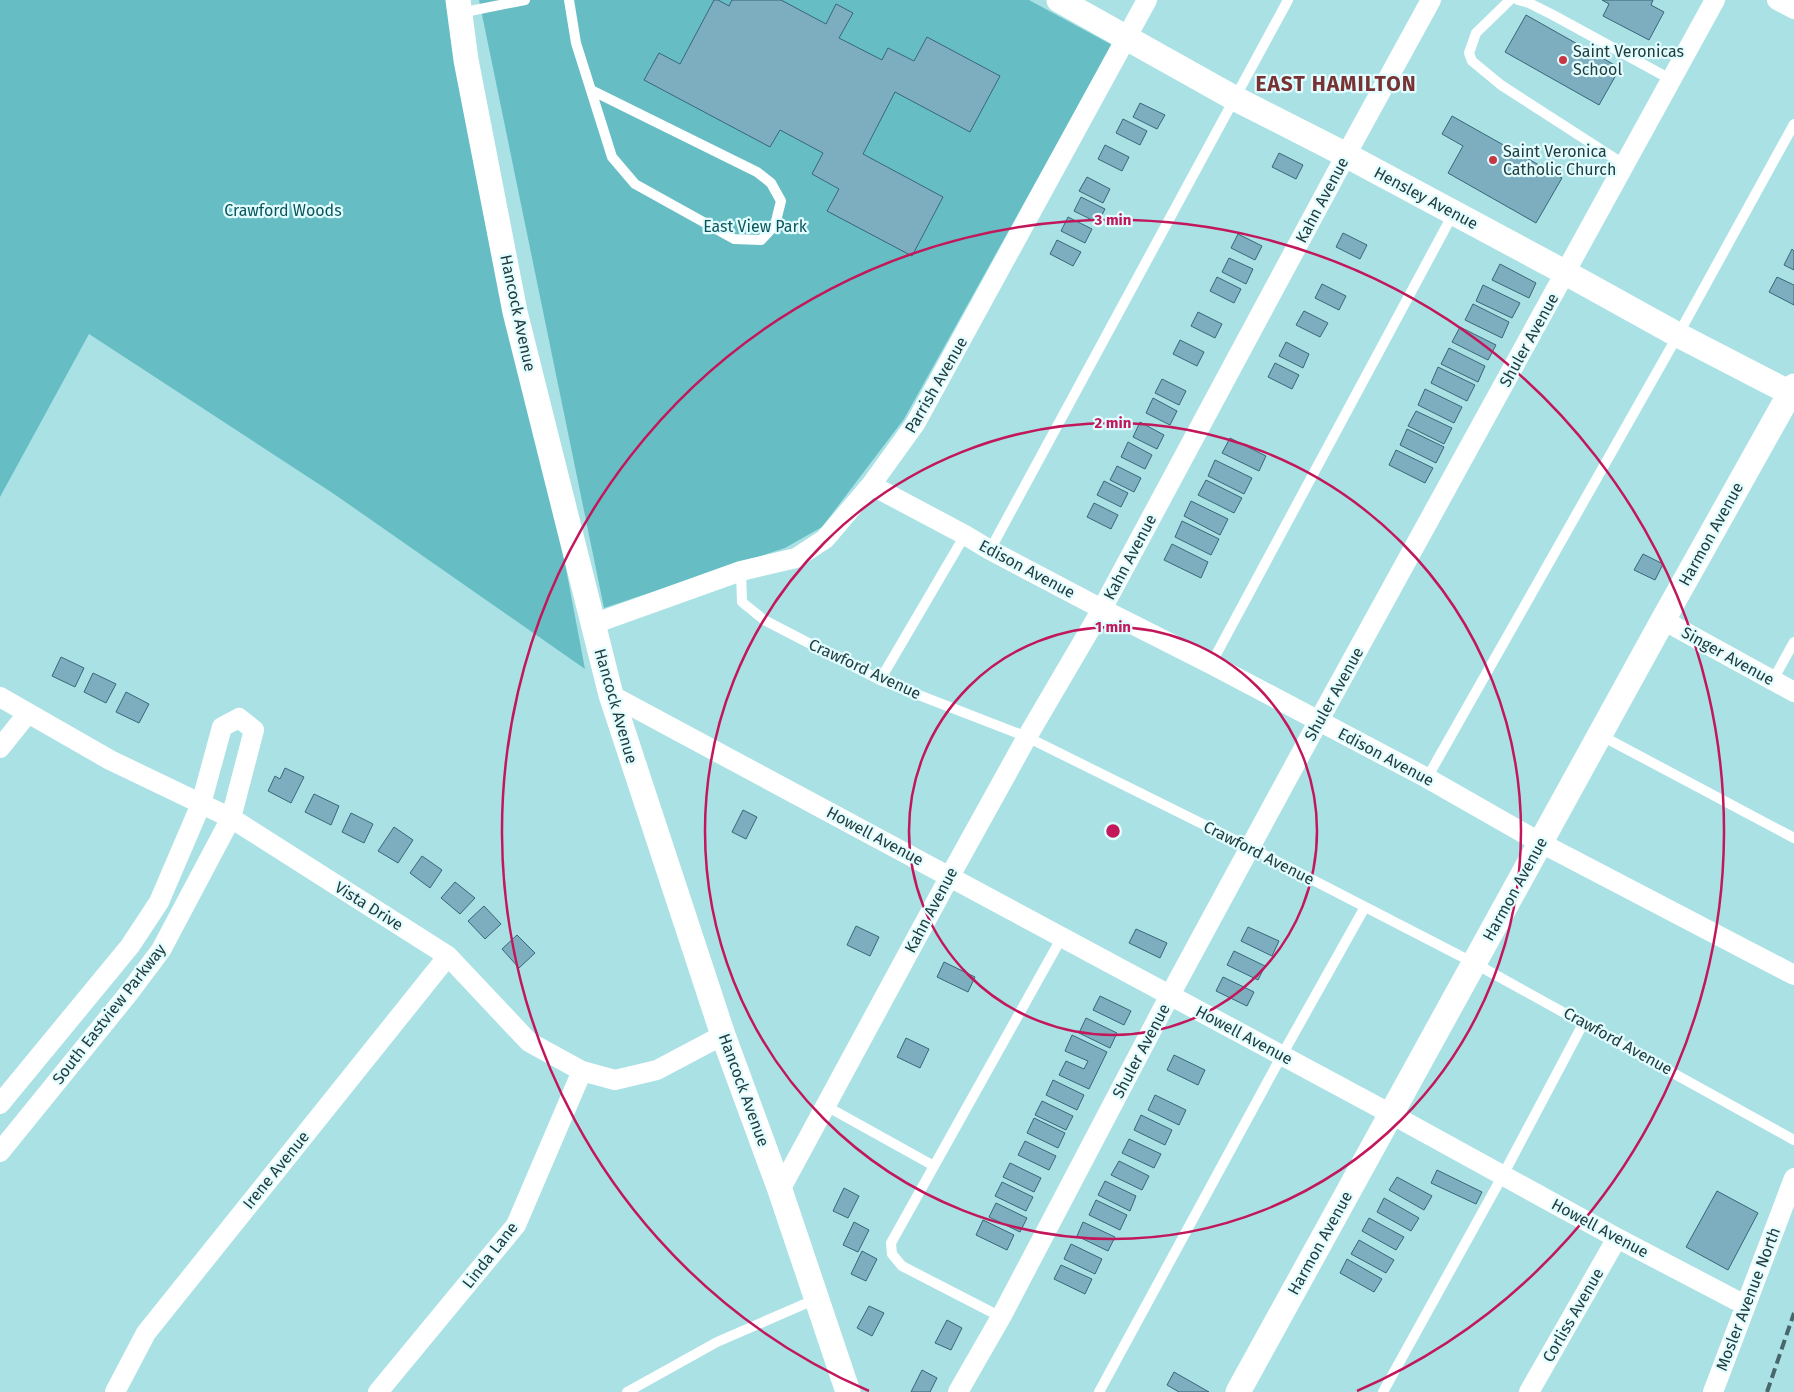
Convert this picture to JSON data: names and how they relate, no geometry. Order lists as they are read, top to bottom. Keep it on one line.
{"streets":{"street":["Hensley Avenue","Kahn Avenue","Hancock Avenue","Shuler Avenue","Parrish Avenue","Harmon Avenue","Edison Avenue","Singer Avenue","Howell Avenue","Vista Drive","South Eastview Parkway","Irene Avenue","Linda Lane","Mosler Avenue North","Corliss Avenue"],"lane":["Crawford Avenue"]},"crossings":[["Hensley Avenue","Kahn Avenue"],["Hensley Avenue","Shuler Avenue"],["Hensley Avenue","Parrish Avenue"],["Hensley Avenue","Harmon Avenue"],["Kahn Avenue","Hancock Avenue"],["Kahn Avenue","Edison Avenue"],["Kahn Avenue","Crawford Avenue"],["Kahn Avenue","Howell Avenue"],["Hancock Avenue","Parrish Avenue"],["Hancock Avenue","Howell Avenue"],["Hancock Avenue","Vista Drive"],["Shuler Avenue","Edison Avenue"],["Shuler Avenue","Crawford Avenue"],["Shuler Avenue","Howell Avenue"],["Parrish Avenue","Edison Avenue"],["Parrish Avenue","Crawford Avenue"],["Harmon Avenue","Edison Avenue"],["Harmon Avenue","Singer Avenue"],["Harmon Avenue","Crawford Avenue"],["Harmon Avenue","Howell Avenue"],["Howell Avenue","Mosler Avenue North"],["Howell Avenue","Corliss Avenue"],["Vista Drive","South Eastview Parkway"],["Vista Drive","Irene Avenue"],["Vista Drive","Linda Lane"]],"districts":["EAST HAMILTON"],"parks":["Crawford Woods","East View Park"],"places":["Saint Veronicas School","Saint Veronica Catholic Church"],"rings":["3 min","2 min","1 min"]}
